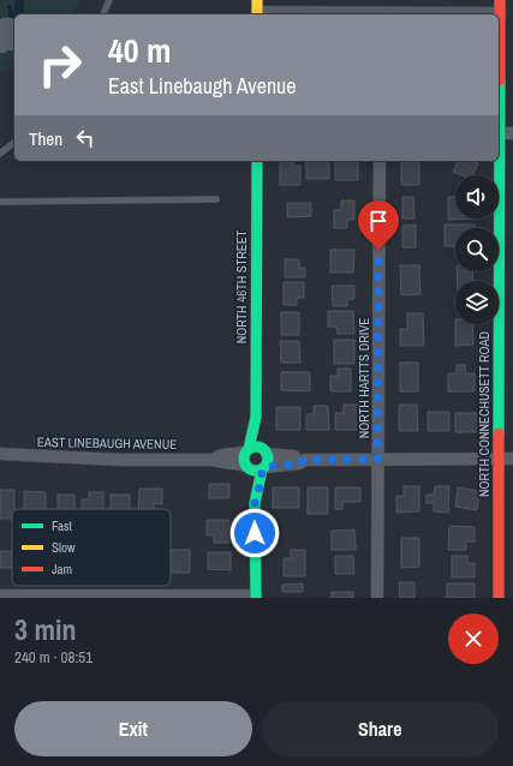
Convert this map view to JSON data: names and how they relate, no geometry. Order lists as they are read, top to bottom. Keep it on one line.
{"streets":{"street":["NORTH 46TH STREET","NORTH HARTTS DRIVE","NORTH CONNECHUSETT ROAD","EAST LINEBAUGH AVENUE"]},"crossings":[["NORTH 46TH STREET","EAST LINEBAUGH AVENUE"]],"legend":["Fast","Slow","Jam"],"page":{"turn":["40 m","East Linebaugh Avenue"],"then":"Then","heading":["3 min","240 m · 08:51"],"buttons":["Exit","Share"]}}
